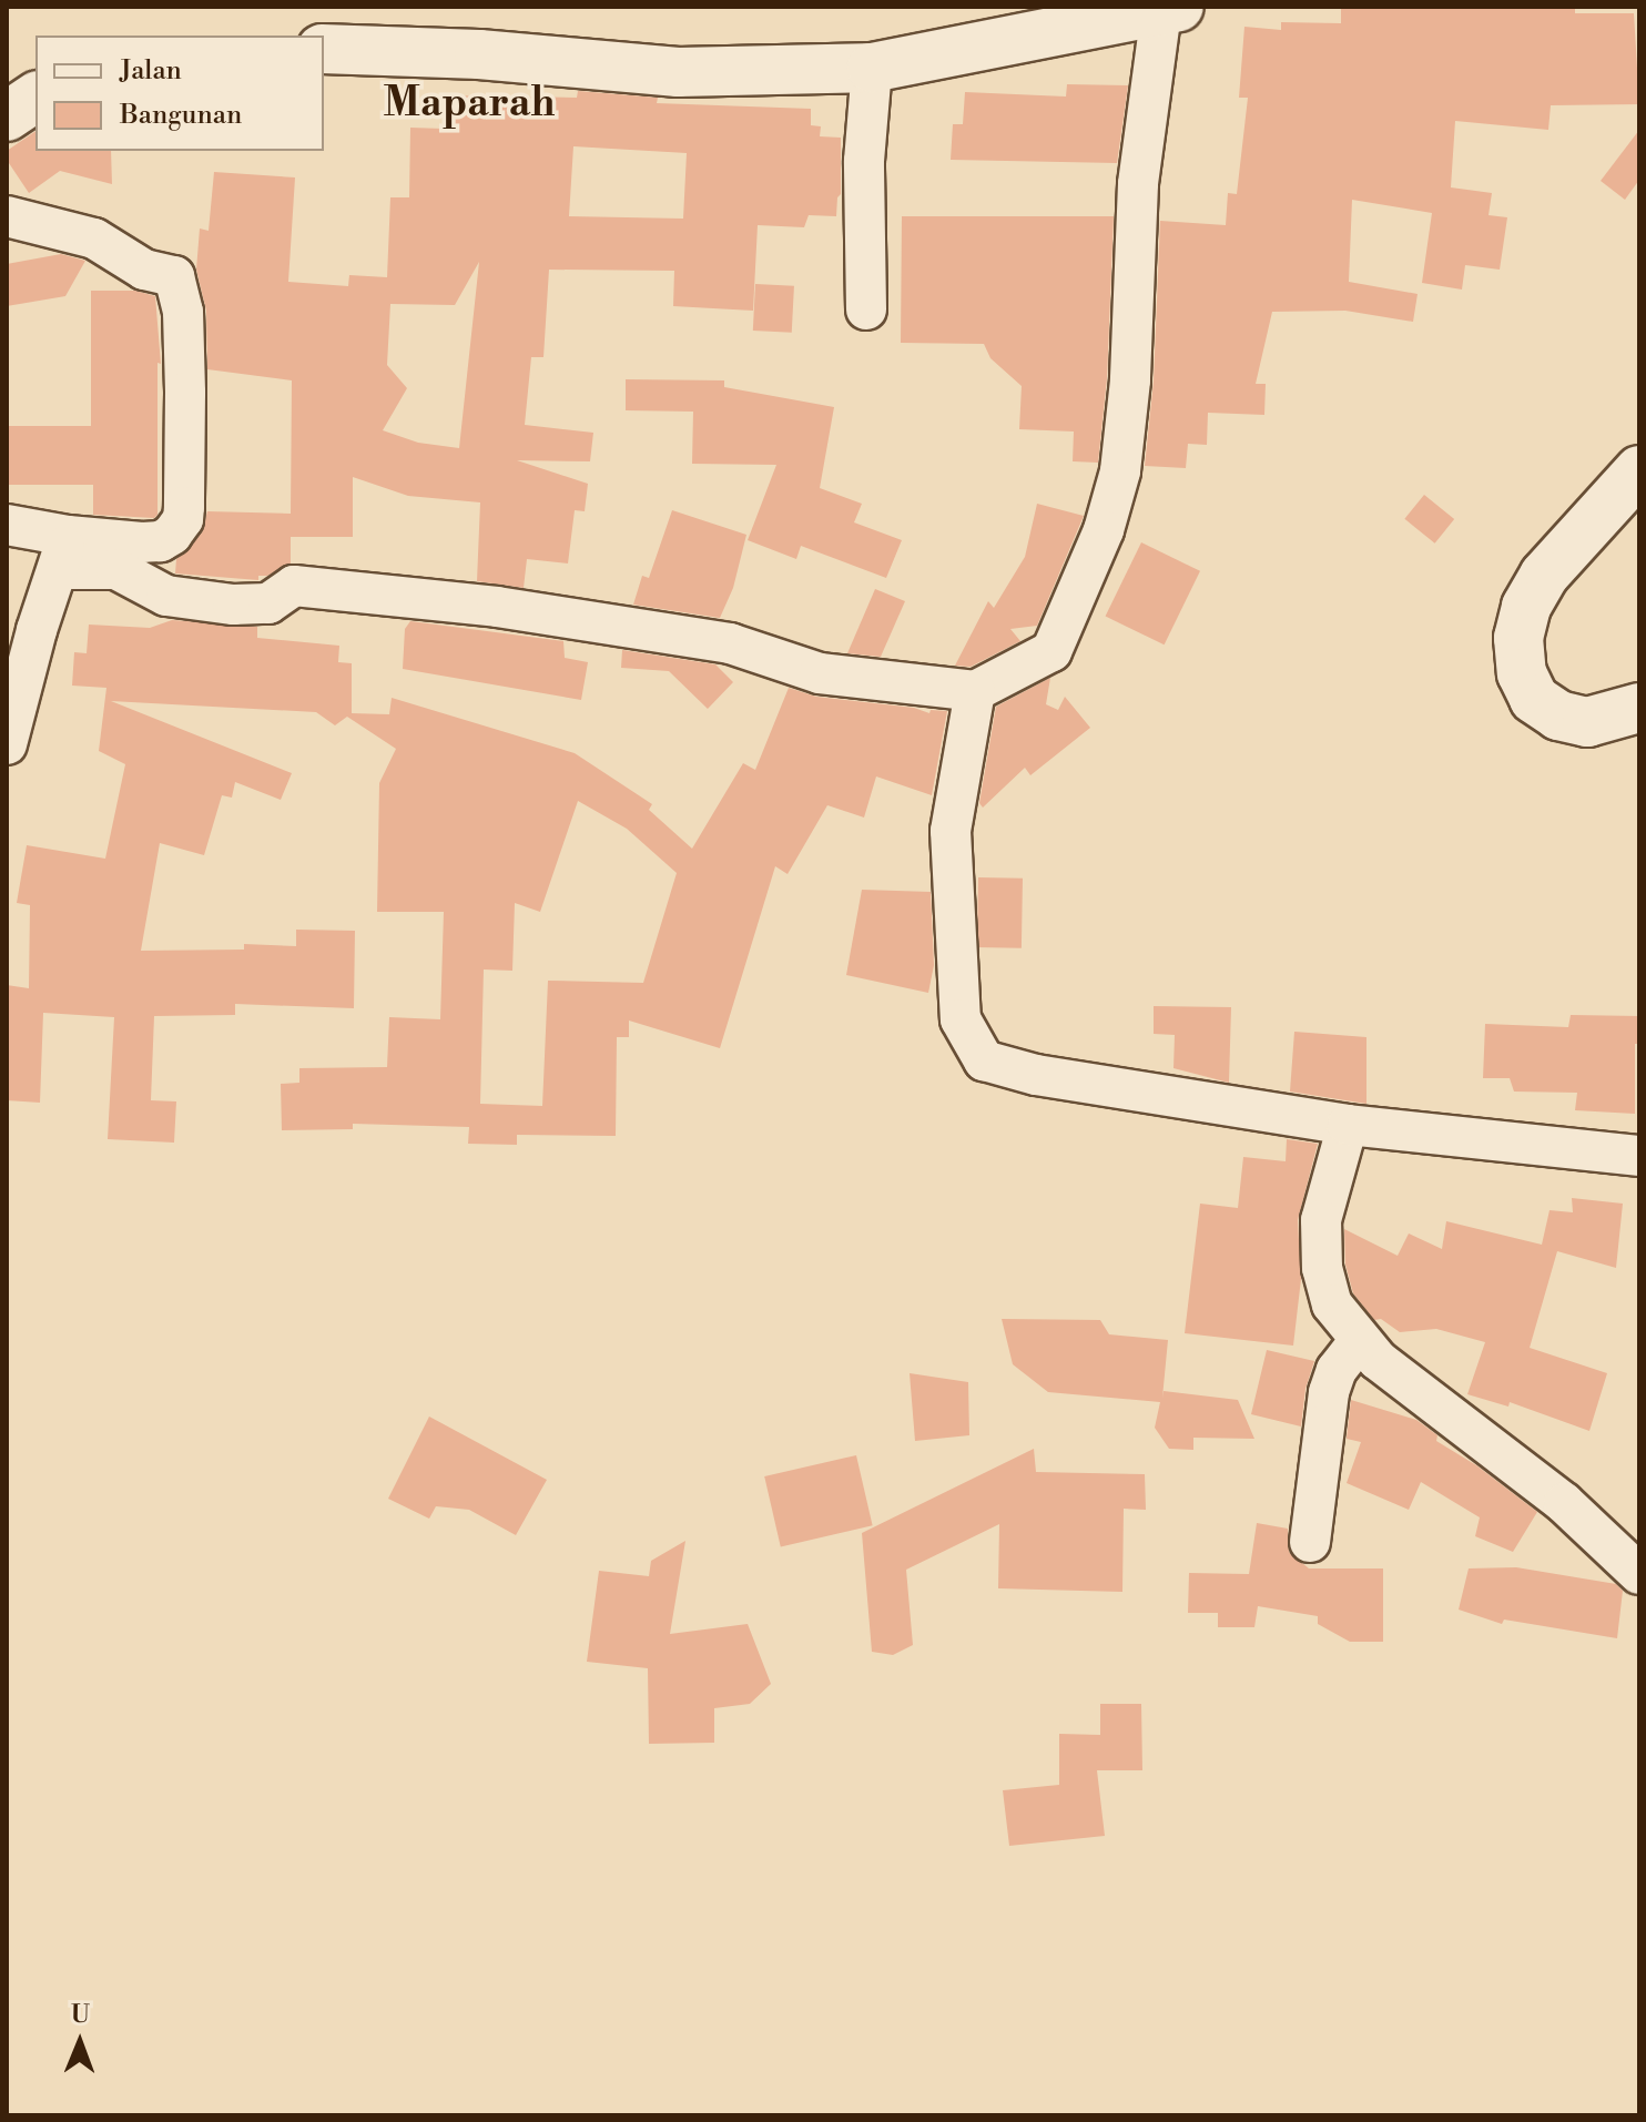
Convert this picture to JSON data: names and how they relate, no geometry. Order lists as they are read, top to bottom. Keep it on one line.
{"districts":["Maparah"],"legend":["Jalan","Bangunan"],"north":"top"}
